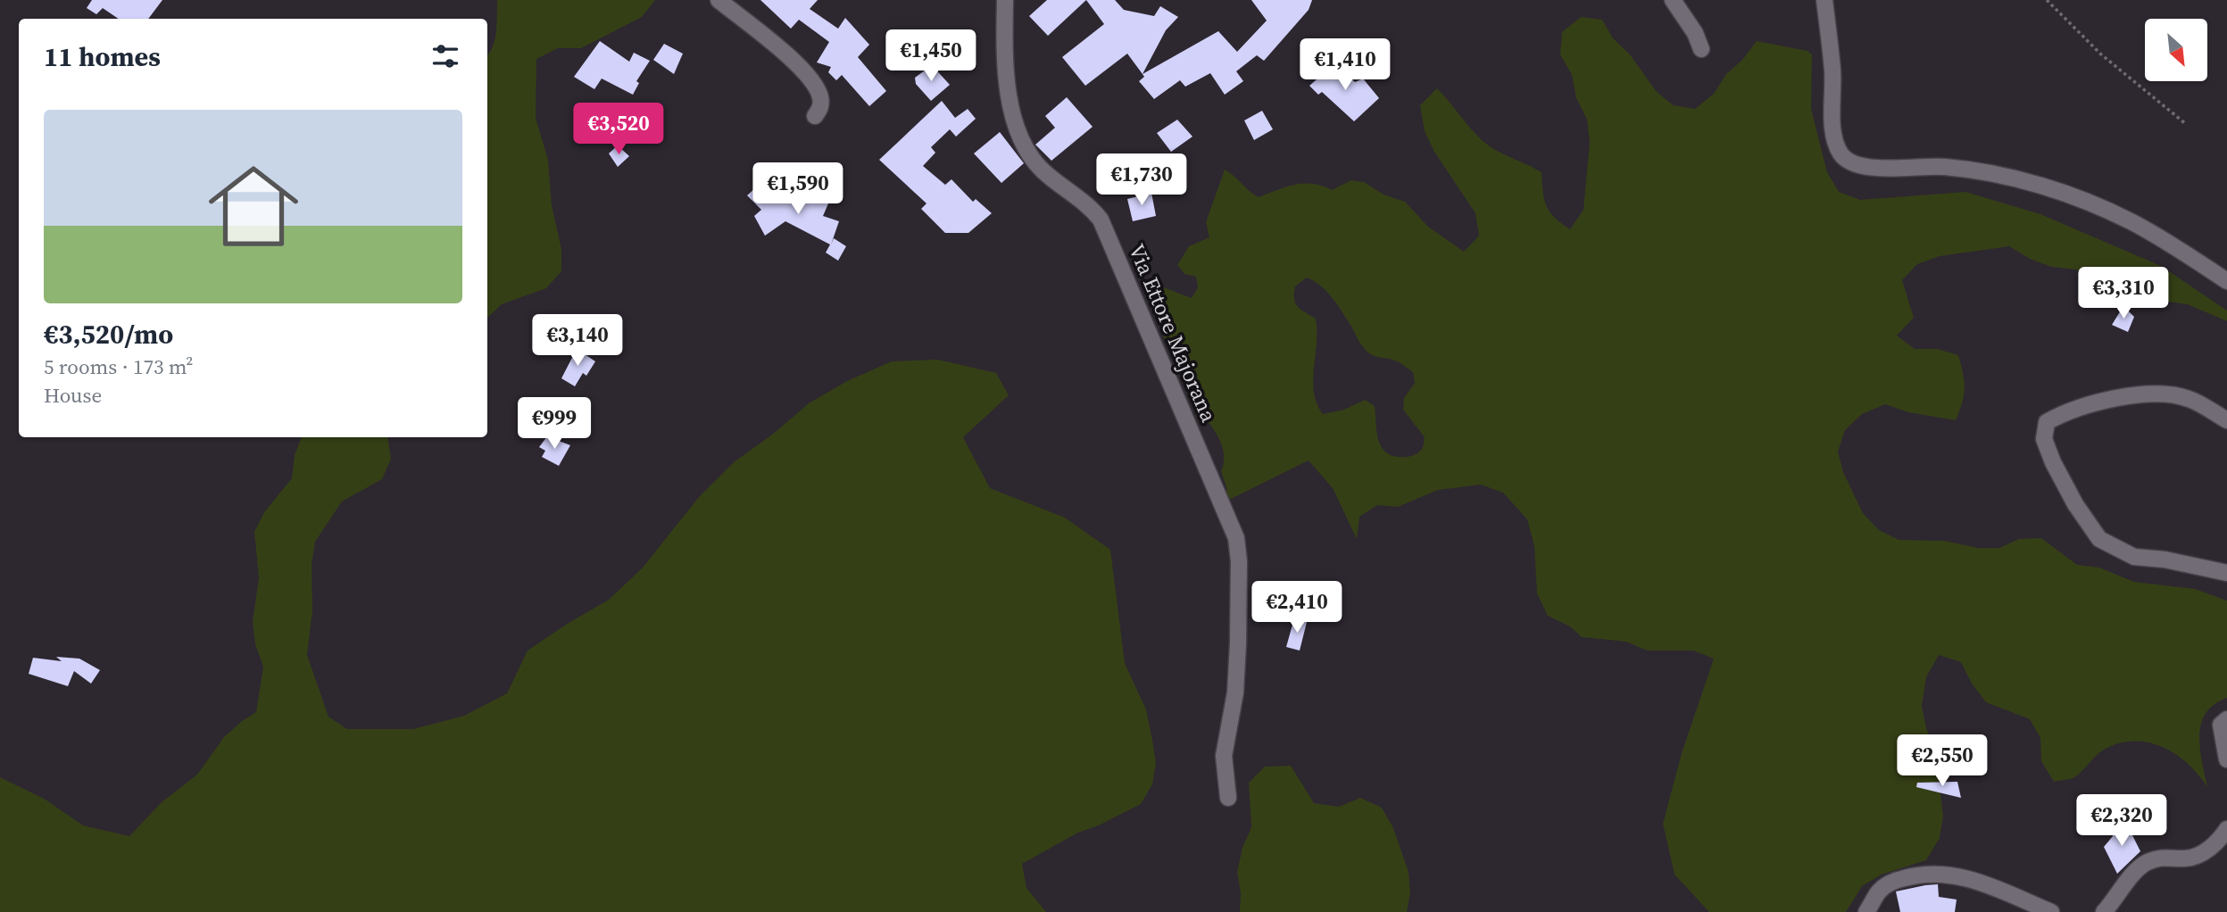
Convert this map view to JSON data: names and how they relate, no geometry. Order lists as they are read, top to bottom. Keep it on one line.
{"streets":{"street":["Via Ettore Majorana"]},"north":"bottom right","page":{"heading":"11 homes","price":["€1,450","€1,410","€3,520","€1,730","€1,590","€3,310","€3,140","€999","€2,410","€2,550","€2,320"],"list":[{"name":"€3,520/mo","note":"5 rooms · 173 m² · House"}]}}
